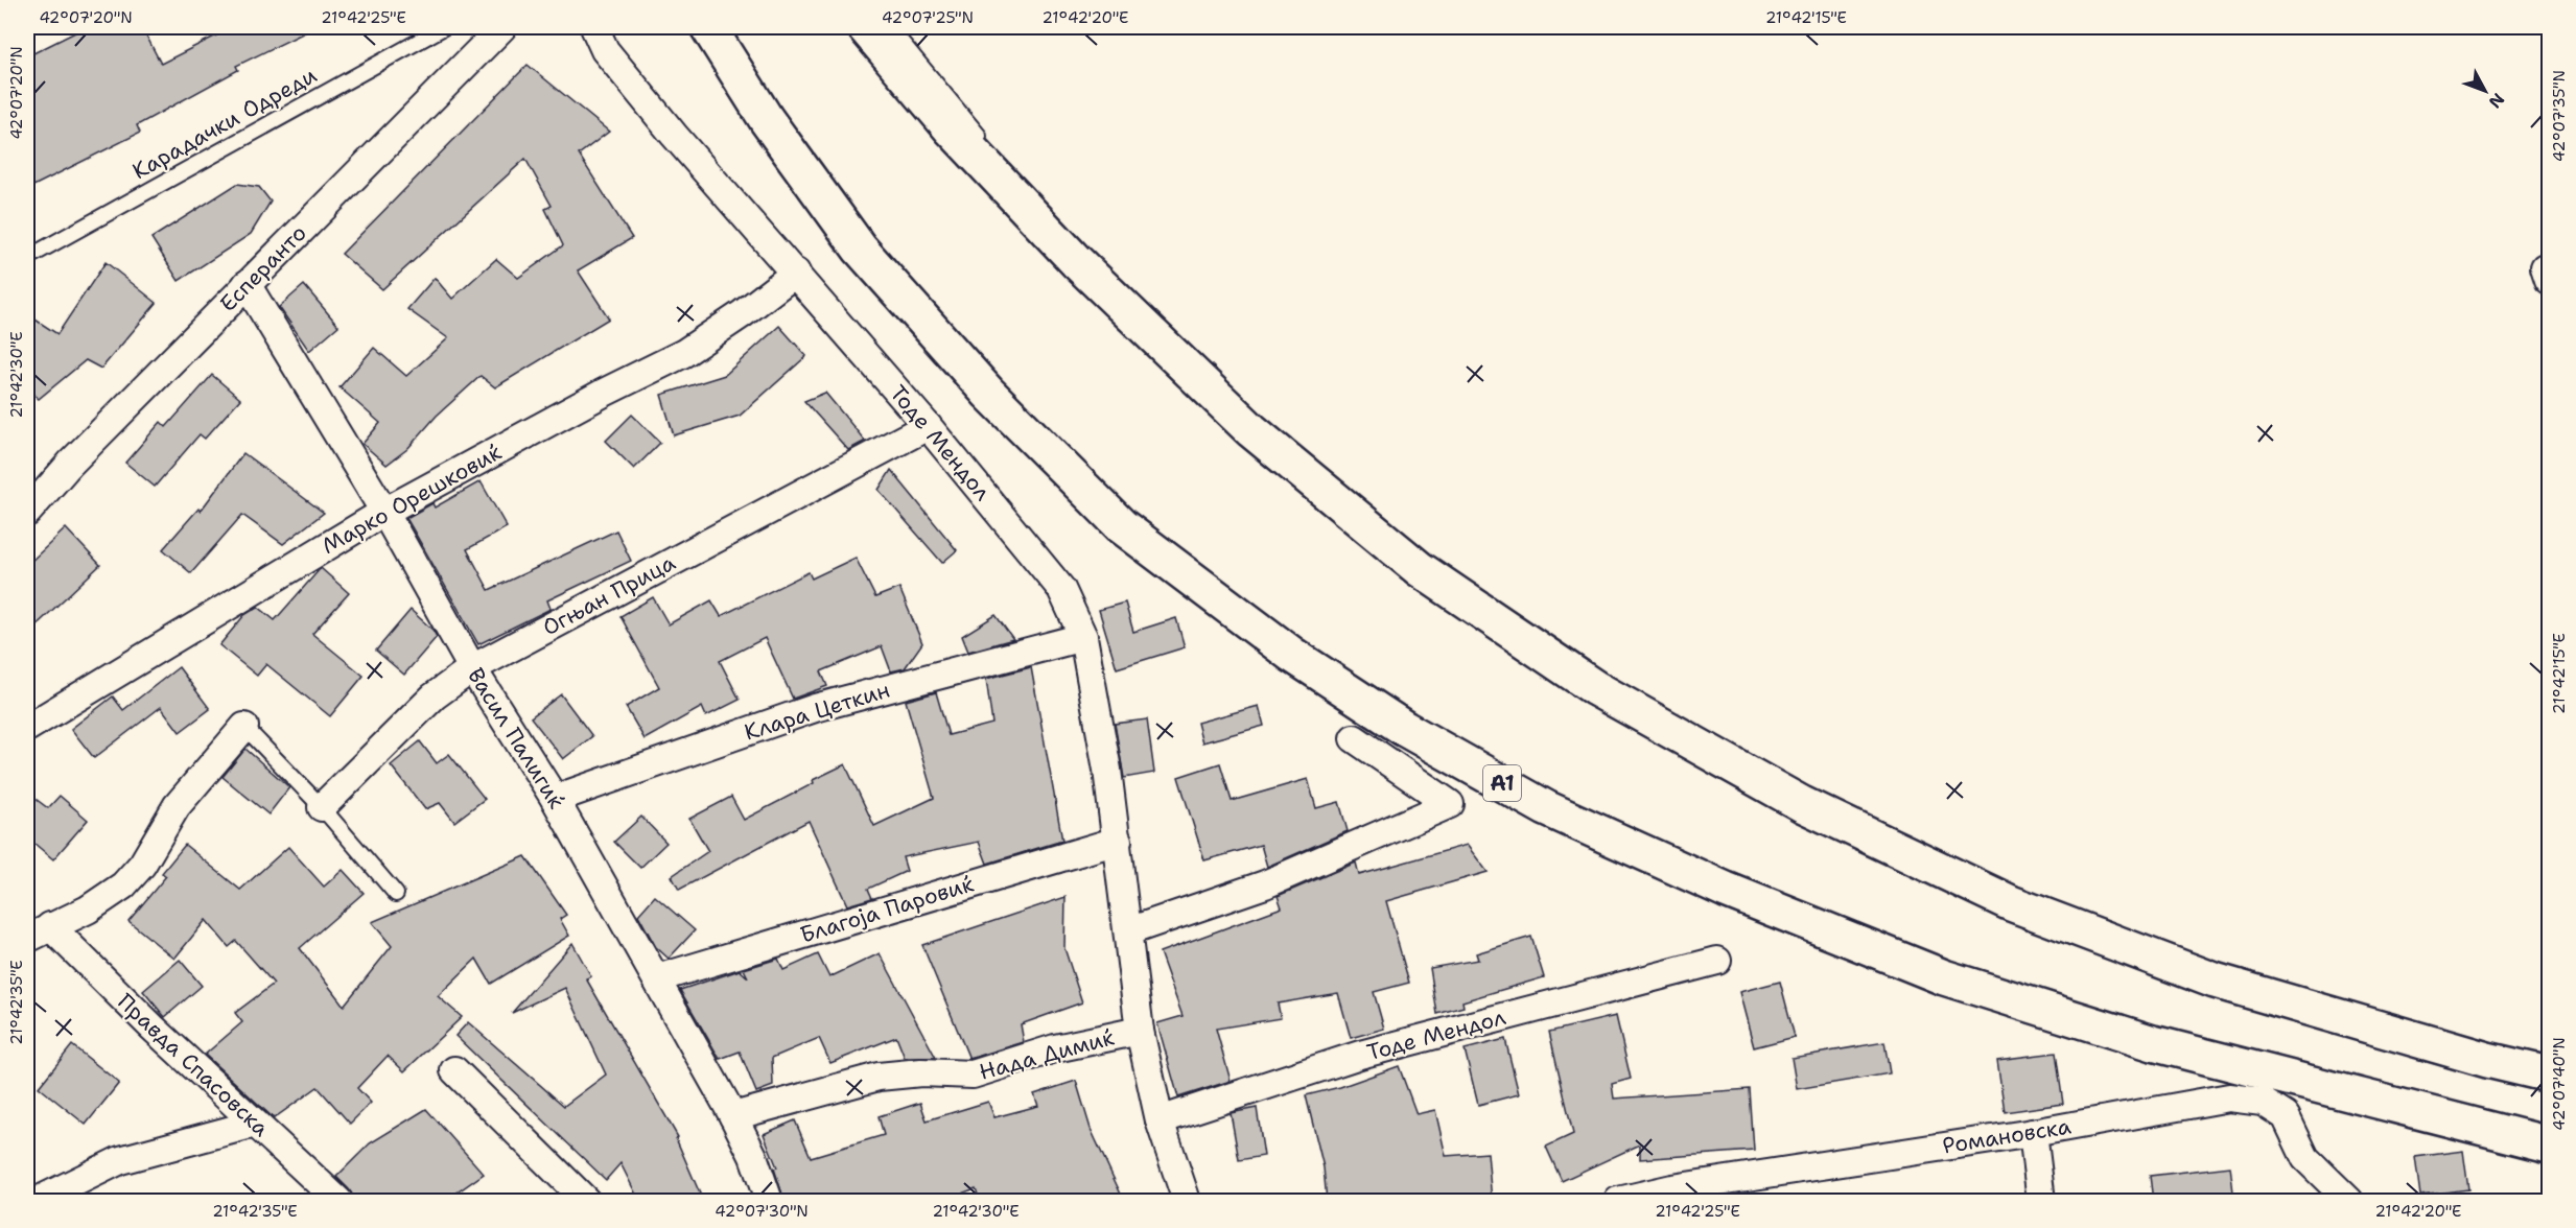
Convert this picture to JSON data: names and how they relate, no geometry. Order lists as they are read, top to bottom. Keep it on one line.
{"streets":{"highway":["A1"],"street":["Есперанто","Тоде Мендол","Марко Орешковиќ","Огњан Прица","Клара Цеткин","Васил Палигиќ","Благоја Паровиќ","Нада Димиќ","Правда Спасовска","Романовска"],"lane":["Карадачки Одреди"]},"crossings":[["Есперанто","Васил Палигиќ"],["Тоде Мендол","Марко Орешковиќ"],["Тоде Мендол","Огњан Прица"],["Тоде Мендол","Клара Цеткин"],["Тоде Мендол","Благоја Паровиќ"],["Тоде Мендол","Нада Димиќ"],["Марко Орешковиќ","Васил Палигиќ"],["Огњан Прица","Васил Палигиќ"],["Клара Цеткин","Васил Палигиќ"],["Васил Палигиќ","Благоја Паровиќ"],["Васил Палигиќ","Нада Димиќ"]],"north":"bottom right","coordinates":["42°07'20\"N","21°42'25\"E","42°07'25\"N","21°42'20\"E","21°42'15\"E","42°07'35\"N","21°42'30\"E","21°42'35\"E","42°07'40\"N","42°07'30\"N"]}
